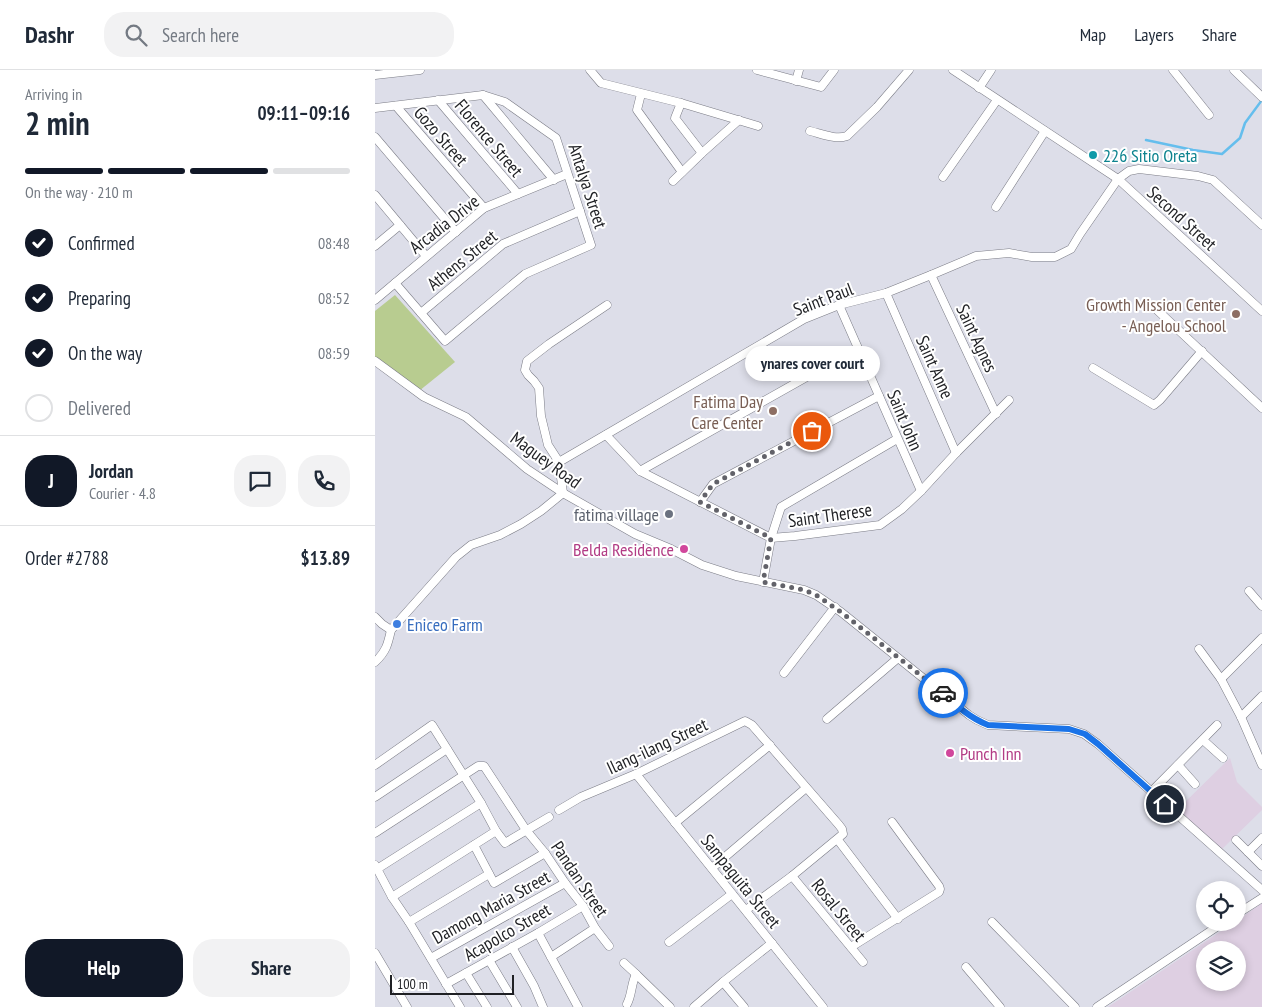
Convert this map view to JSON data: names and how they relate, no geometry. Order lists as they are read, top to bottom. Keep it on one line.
{"streets":{"street":["Gozo Street","Florence Street","Antalya Street","Second Street","Arcadia Drive","Athens Street","Saint Paul","Saint Agnes","Saint Anne","Saint John","Maguey Road","Saint Therese","Ilang-ilang Street","Pandan Street","Sampaguita Street","Damong Maria Street","Rosal Street","Acapolco Street"]},"crossings":[["Gozo Street","Antalya Street"],["Gozo Street","Arcadia Drive"],["Florence Street","Antalya Street"],["Florence Street","Arcadia Drive"],["Antalya Street","Arcadia Drive"],["Antalya Street","Athens Street"],["Second Street","Saint Paul"],["Saint Paul","Saint Agnes"],["Saint Paul","Saint Anne"],["Saint Paul","Saint John"],["Saint Paul","Saint Therese"],["Saint Agnes","Saint Therese"],["Saint Anne","Saint Therese"],["Saint John","Saint Therese"],["Ilang-ilang Street","Sampaguita Street"],["Pandan Street","Damong Maria Street"],["Pandan Street","Acapolco Street"]],"places":["226 Sitio Oreta","Growth Mission Center - Angelou School","Fatima Day Care Center","ynares cover court","fatima village","Belda Residence","Eniceo Farm","Punch Inn"],"scale_bar":"100 m","page":{"header":"Dashr","search":"Search here","nav":["Map","Layers","Share"],"heading":["2 min","Arriving in","09:11–09:16"],"panel":["Jordan","Courier · 4.8","Order #2788","$13.89"],"bar":"On the way · 210 m","list":[["Confirmed","08:48"],["Preparing","08:52"],["On the way","08:59"],"Delivered"],"bubble":"ynares cover court","round":"J","buttons":["Help","Share"],"scale":"100 m"}}
